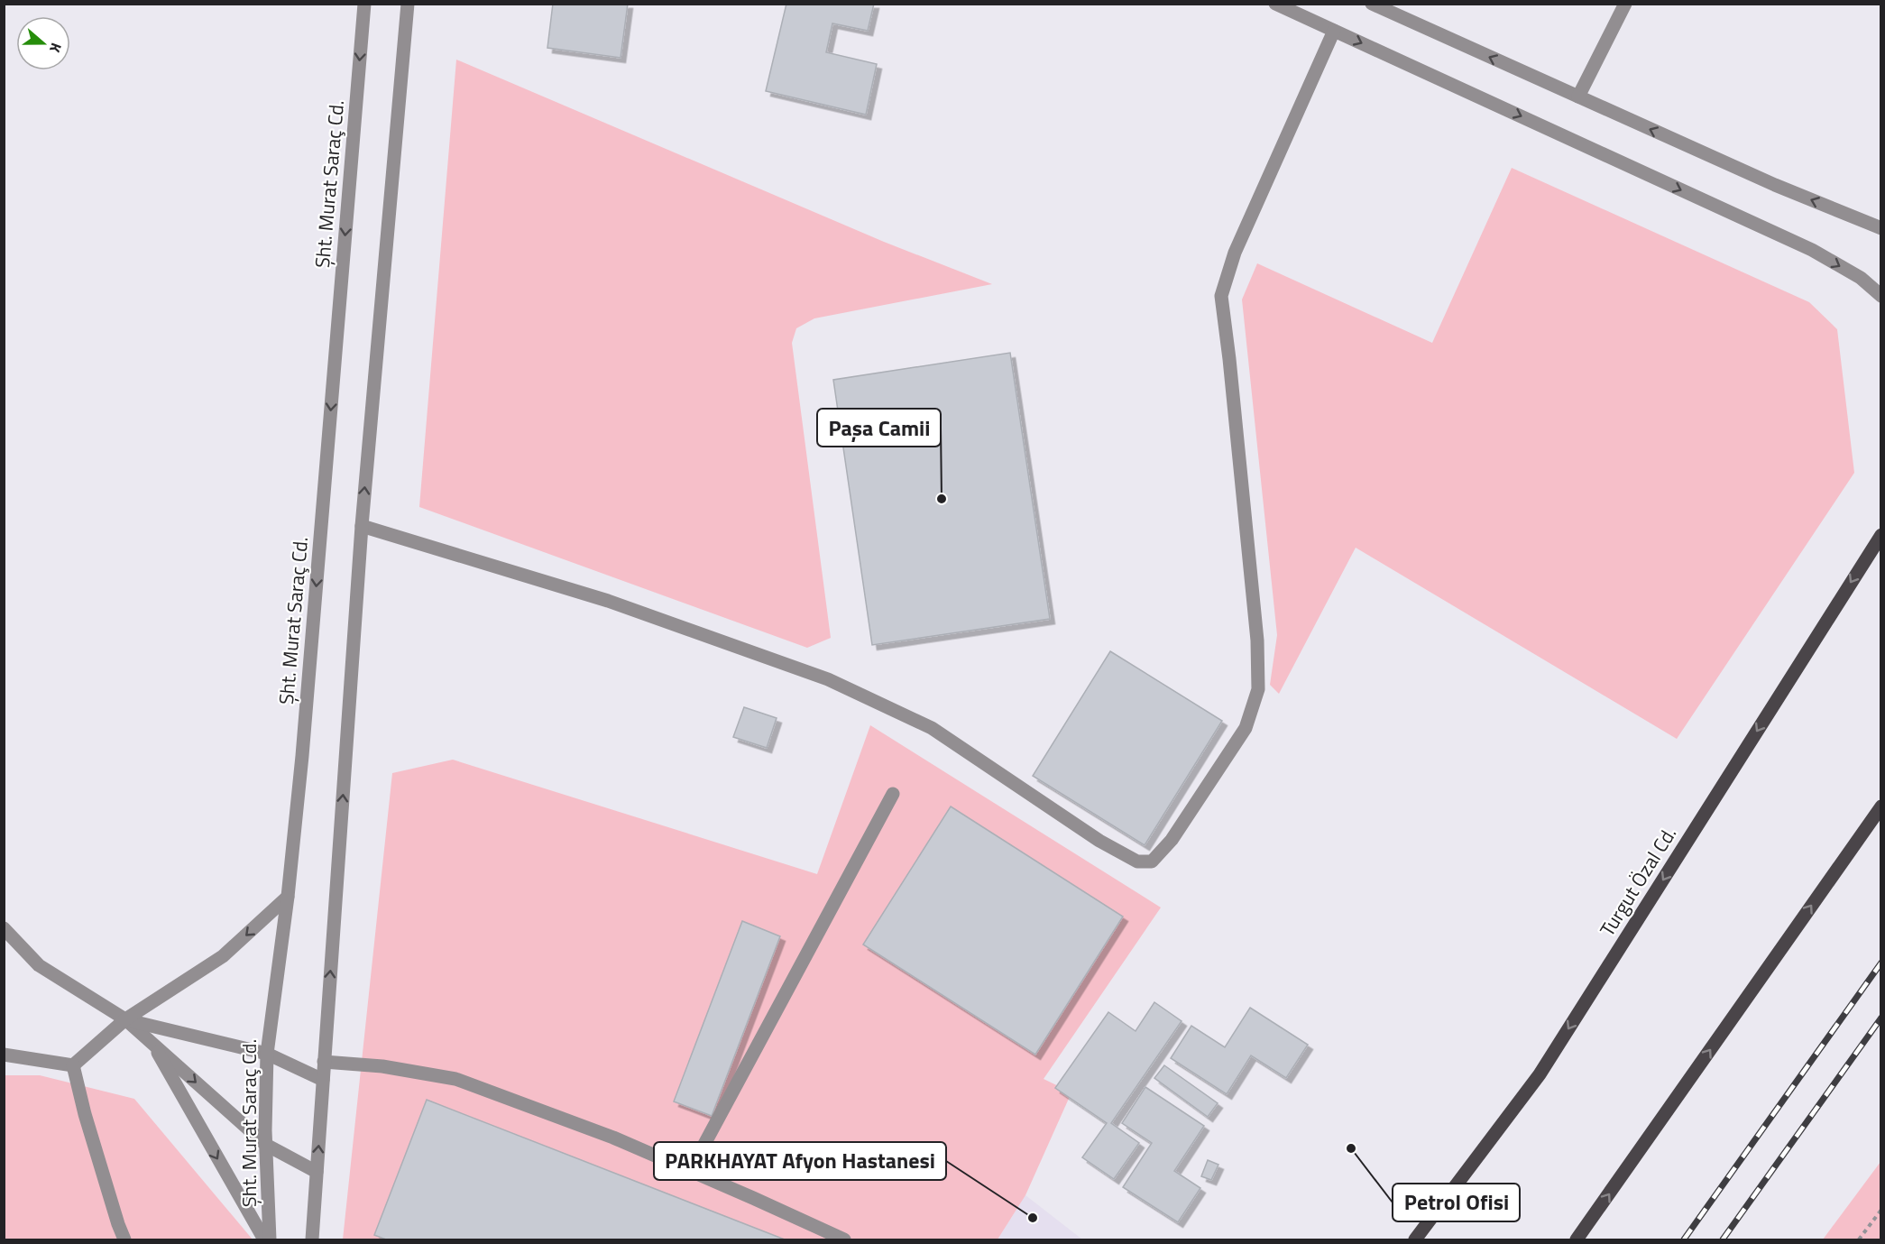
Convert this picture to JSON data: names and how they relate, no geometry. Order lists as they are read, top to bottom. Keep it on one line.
{"streets":{"main road":["Turgut Özal Cd."],"street":["Şht. Murat Saraç Cd."]},"one_way":["Turgut Özal Cd."],"places":["Paşa Camii","Petrol Ofisi","PARKHAYAT Afyon Hastanesi"],"north":"right"}
